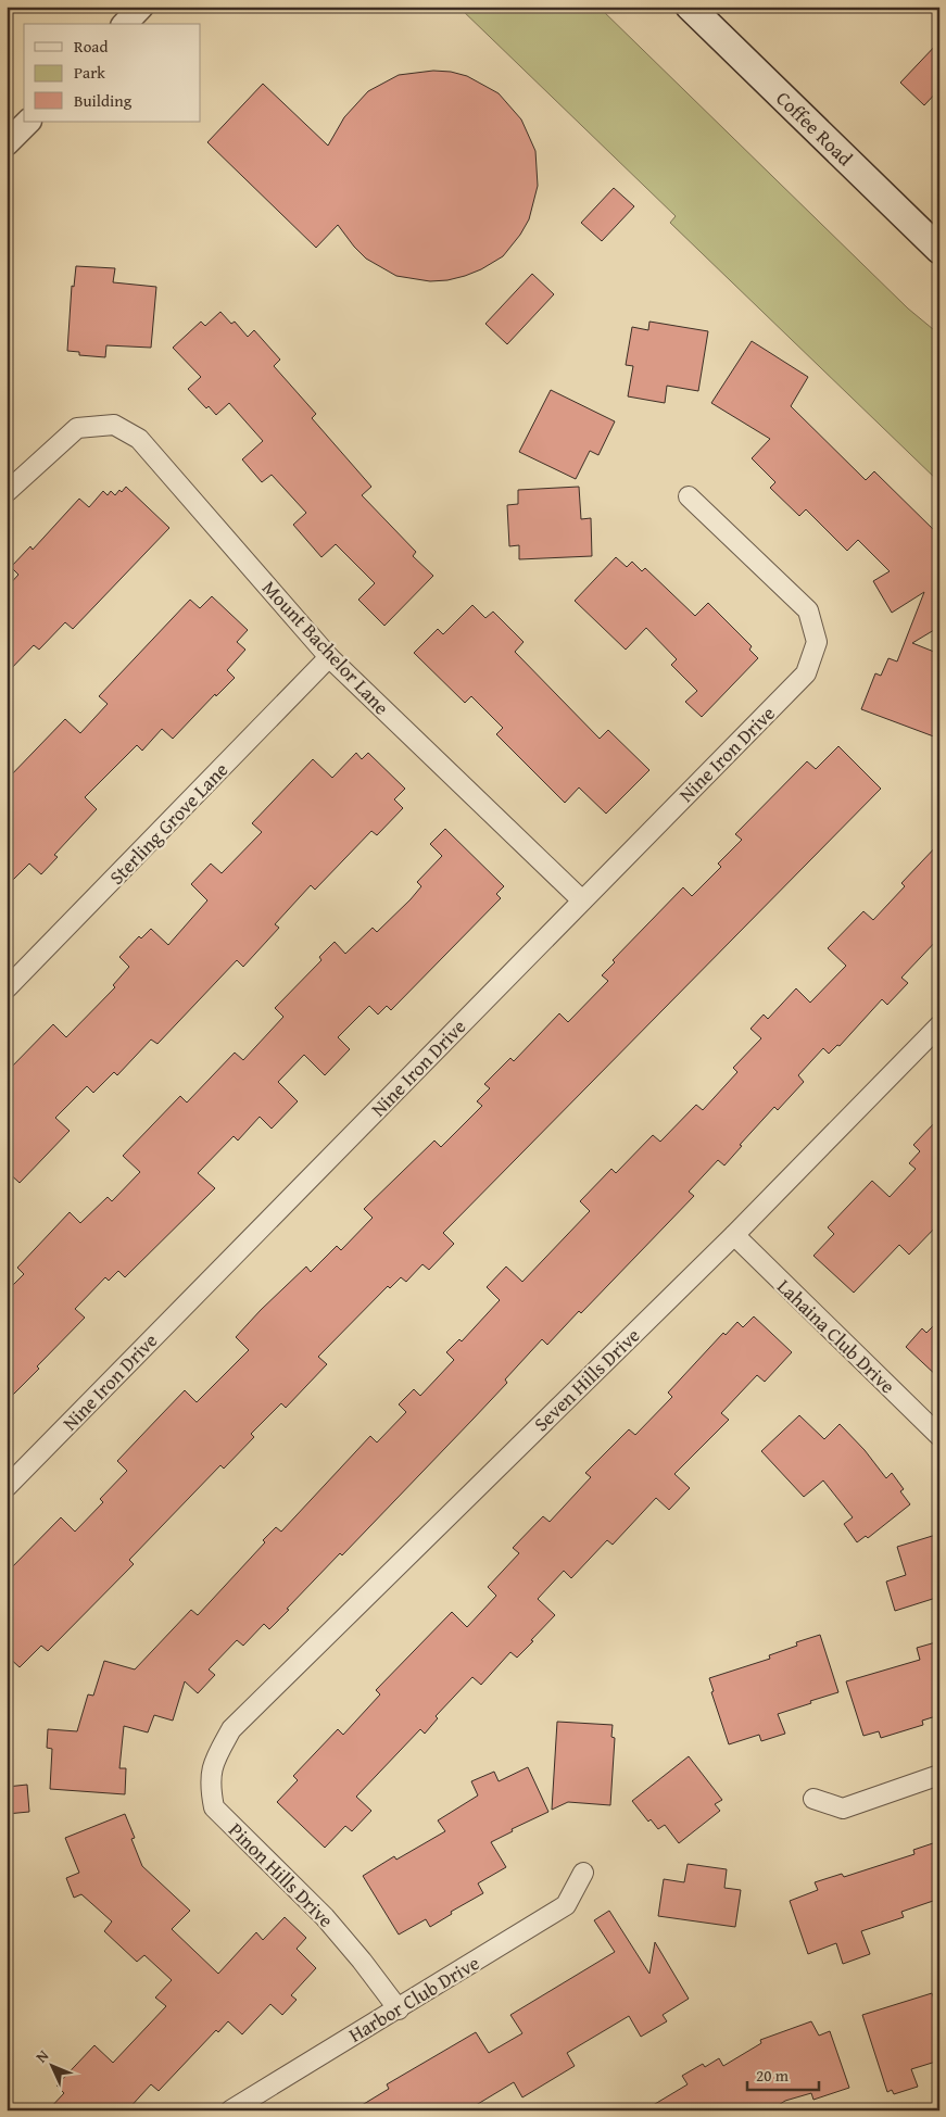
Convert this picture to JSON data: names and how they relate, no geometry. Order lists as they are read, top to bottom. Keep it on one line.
{"streets":{"main road":["Coffee Road"],"street":["Mount Bachelor Lane","Nine Iron Drive","Sterling Grove Lane","Lahaina Club Drive","Seven Hills Drive","Pinon Hills Drive","Harbor Club Drive"]},"crossings":[["Mount Bachelor Lane","Nine Iron Drive"],["Mount Bachelor Lane","Sterling Grove Lane"],["Lahaina Club Drive","Seven Hills Drive"],["Seven Hills Drive","Pinon Hills Drive"],["Pinon Hills Drive","Harbor Club Drive"]],"legend":["Road","Park","Building"],"scale_bar":"20 m","north":"top left"}
